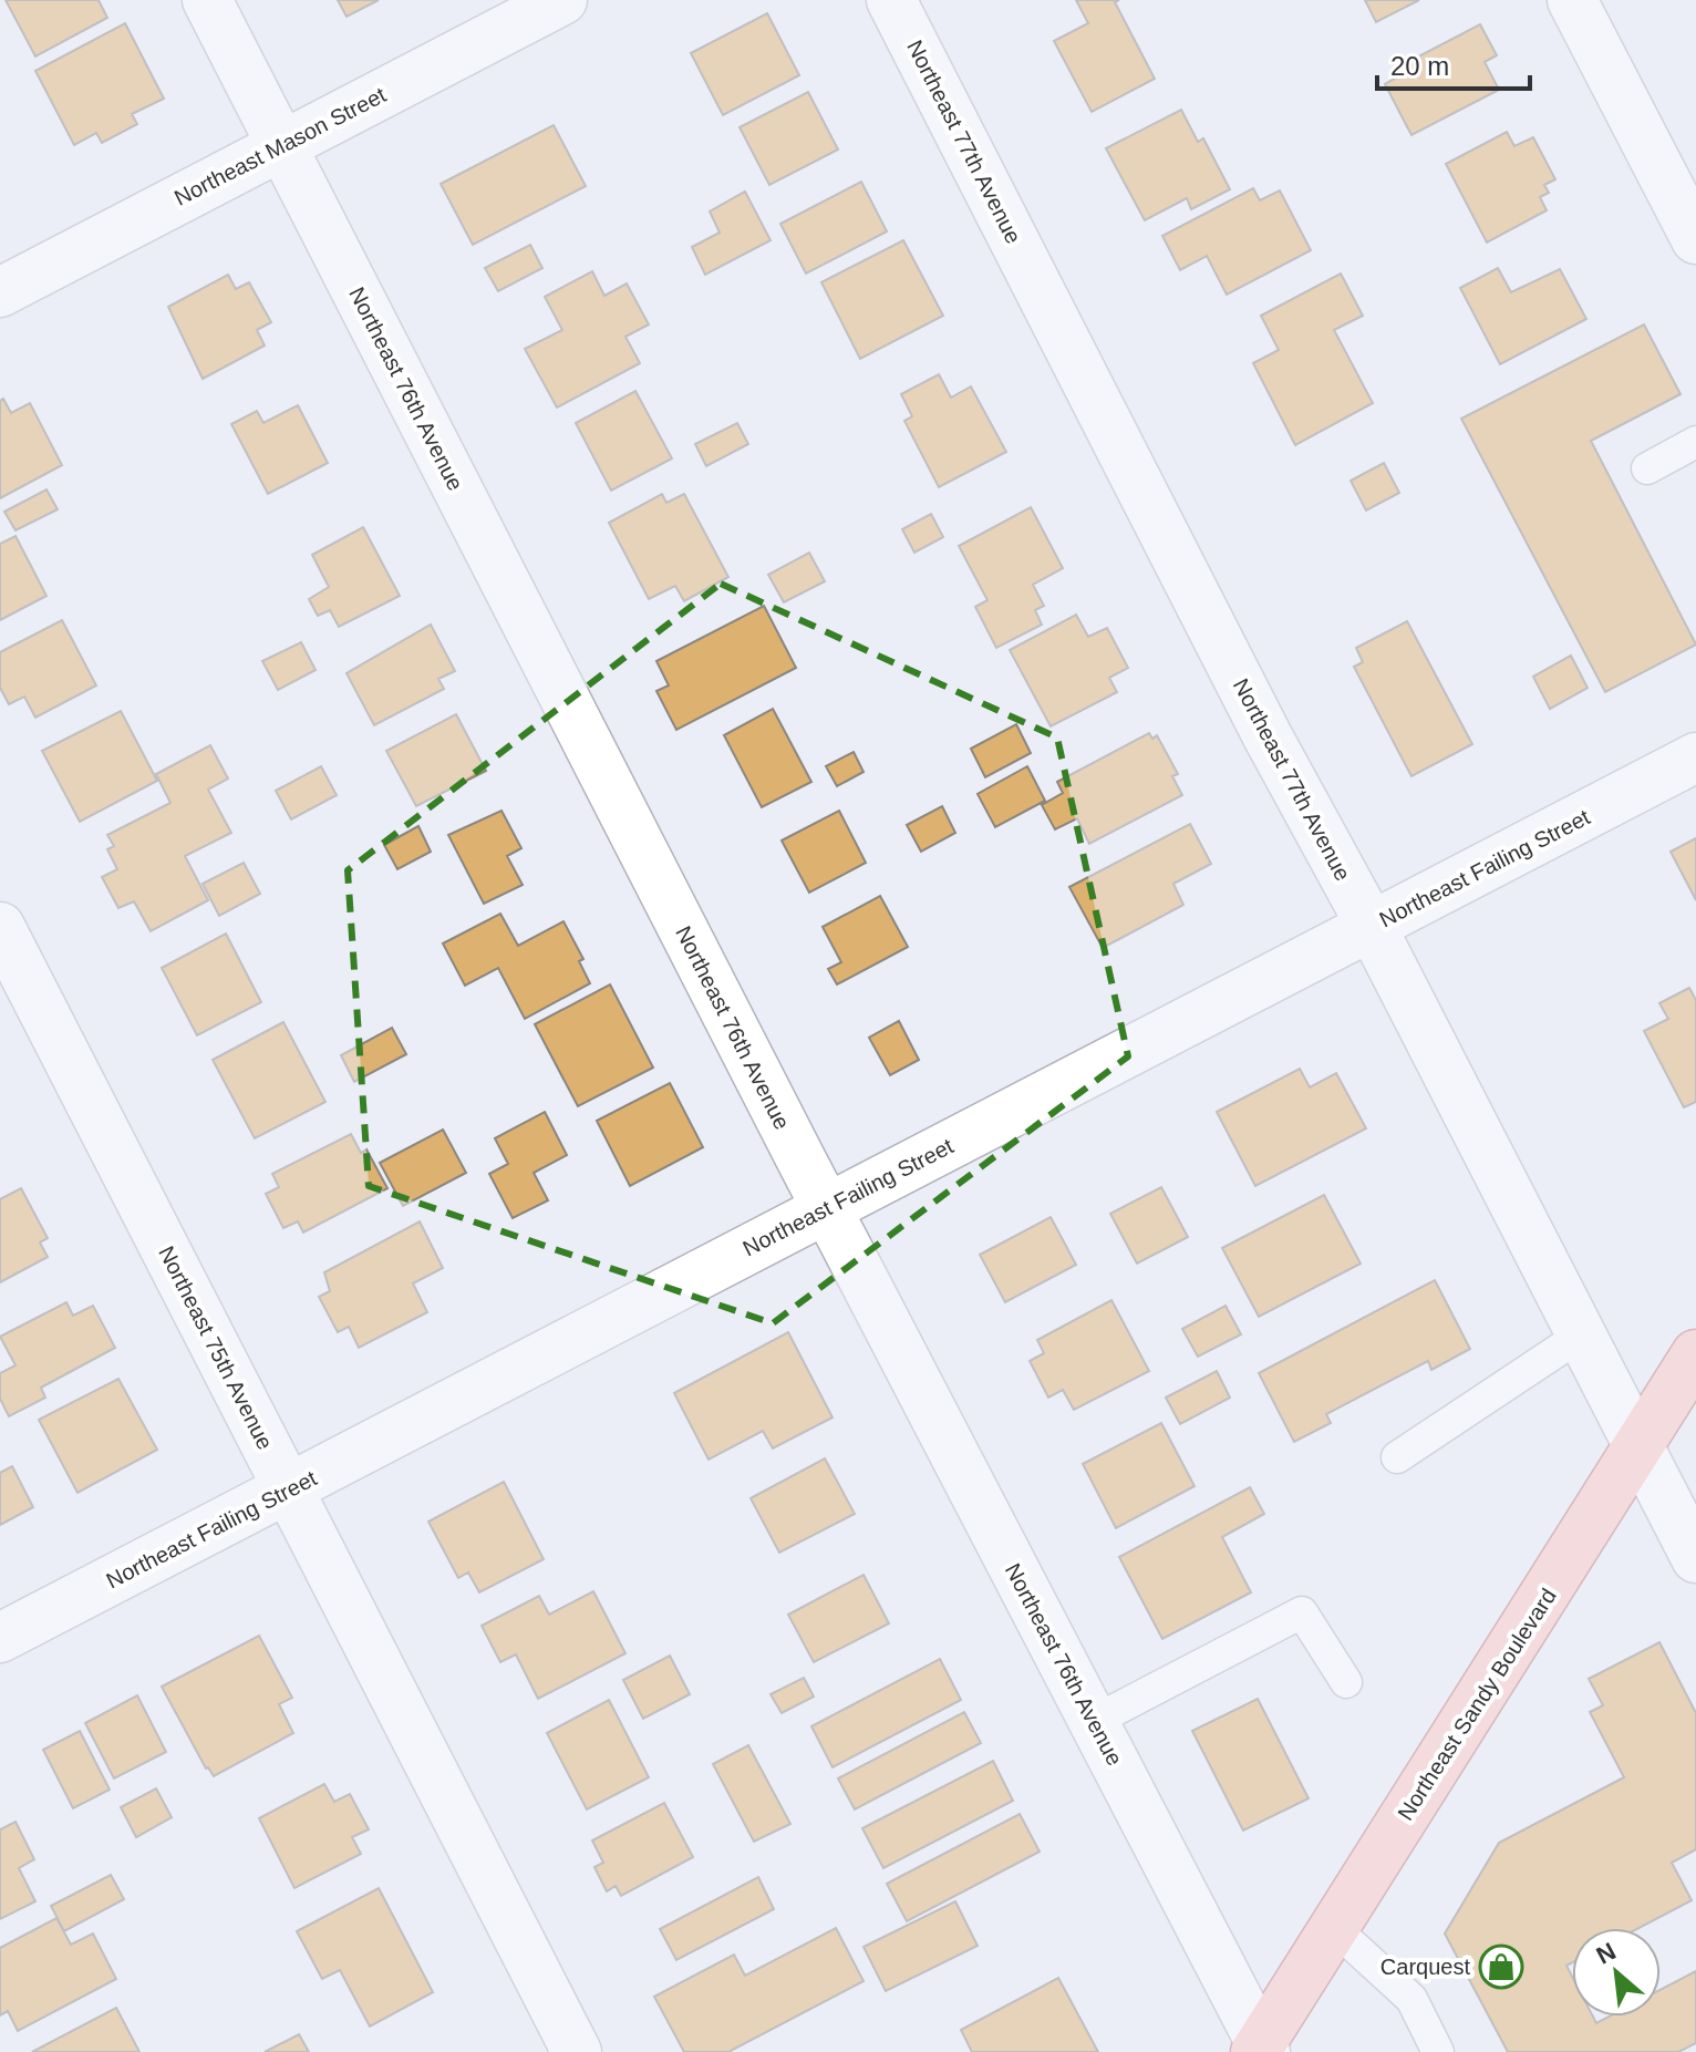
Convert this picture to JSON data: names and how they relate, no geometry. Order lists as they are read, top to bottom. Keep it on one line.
{"streets":{"main road":["Northeast Sandy Boulevard"],"street":["Northeast 77th Avenue","Northeast Mason Street","Northeast 76th Avenue","Northeast Failing Street","Northeast 75th Avenue"]},"crossings":[["Northeast 77th Avenue","Northeast Failing Street"],["Northeast 77th Avenue","Northeast Sandy Boulevard"],["Northeast Mason Street","Northeast 76th Avenue"],["Northeast 76th Avenue","Northeast Failing Street"],["Northeast 76th Avenue","Northeast Sandy Boulevard"],["Northeast Failing Street","Northeast 75th Avenue"]],"places":{"shop":["Carquest"]},"scale_bar":"20 m","north":"top left"}
